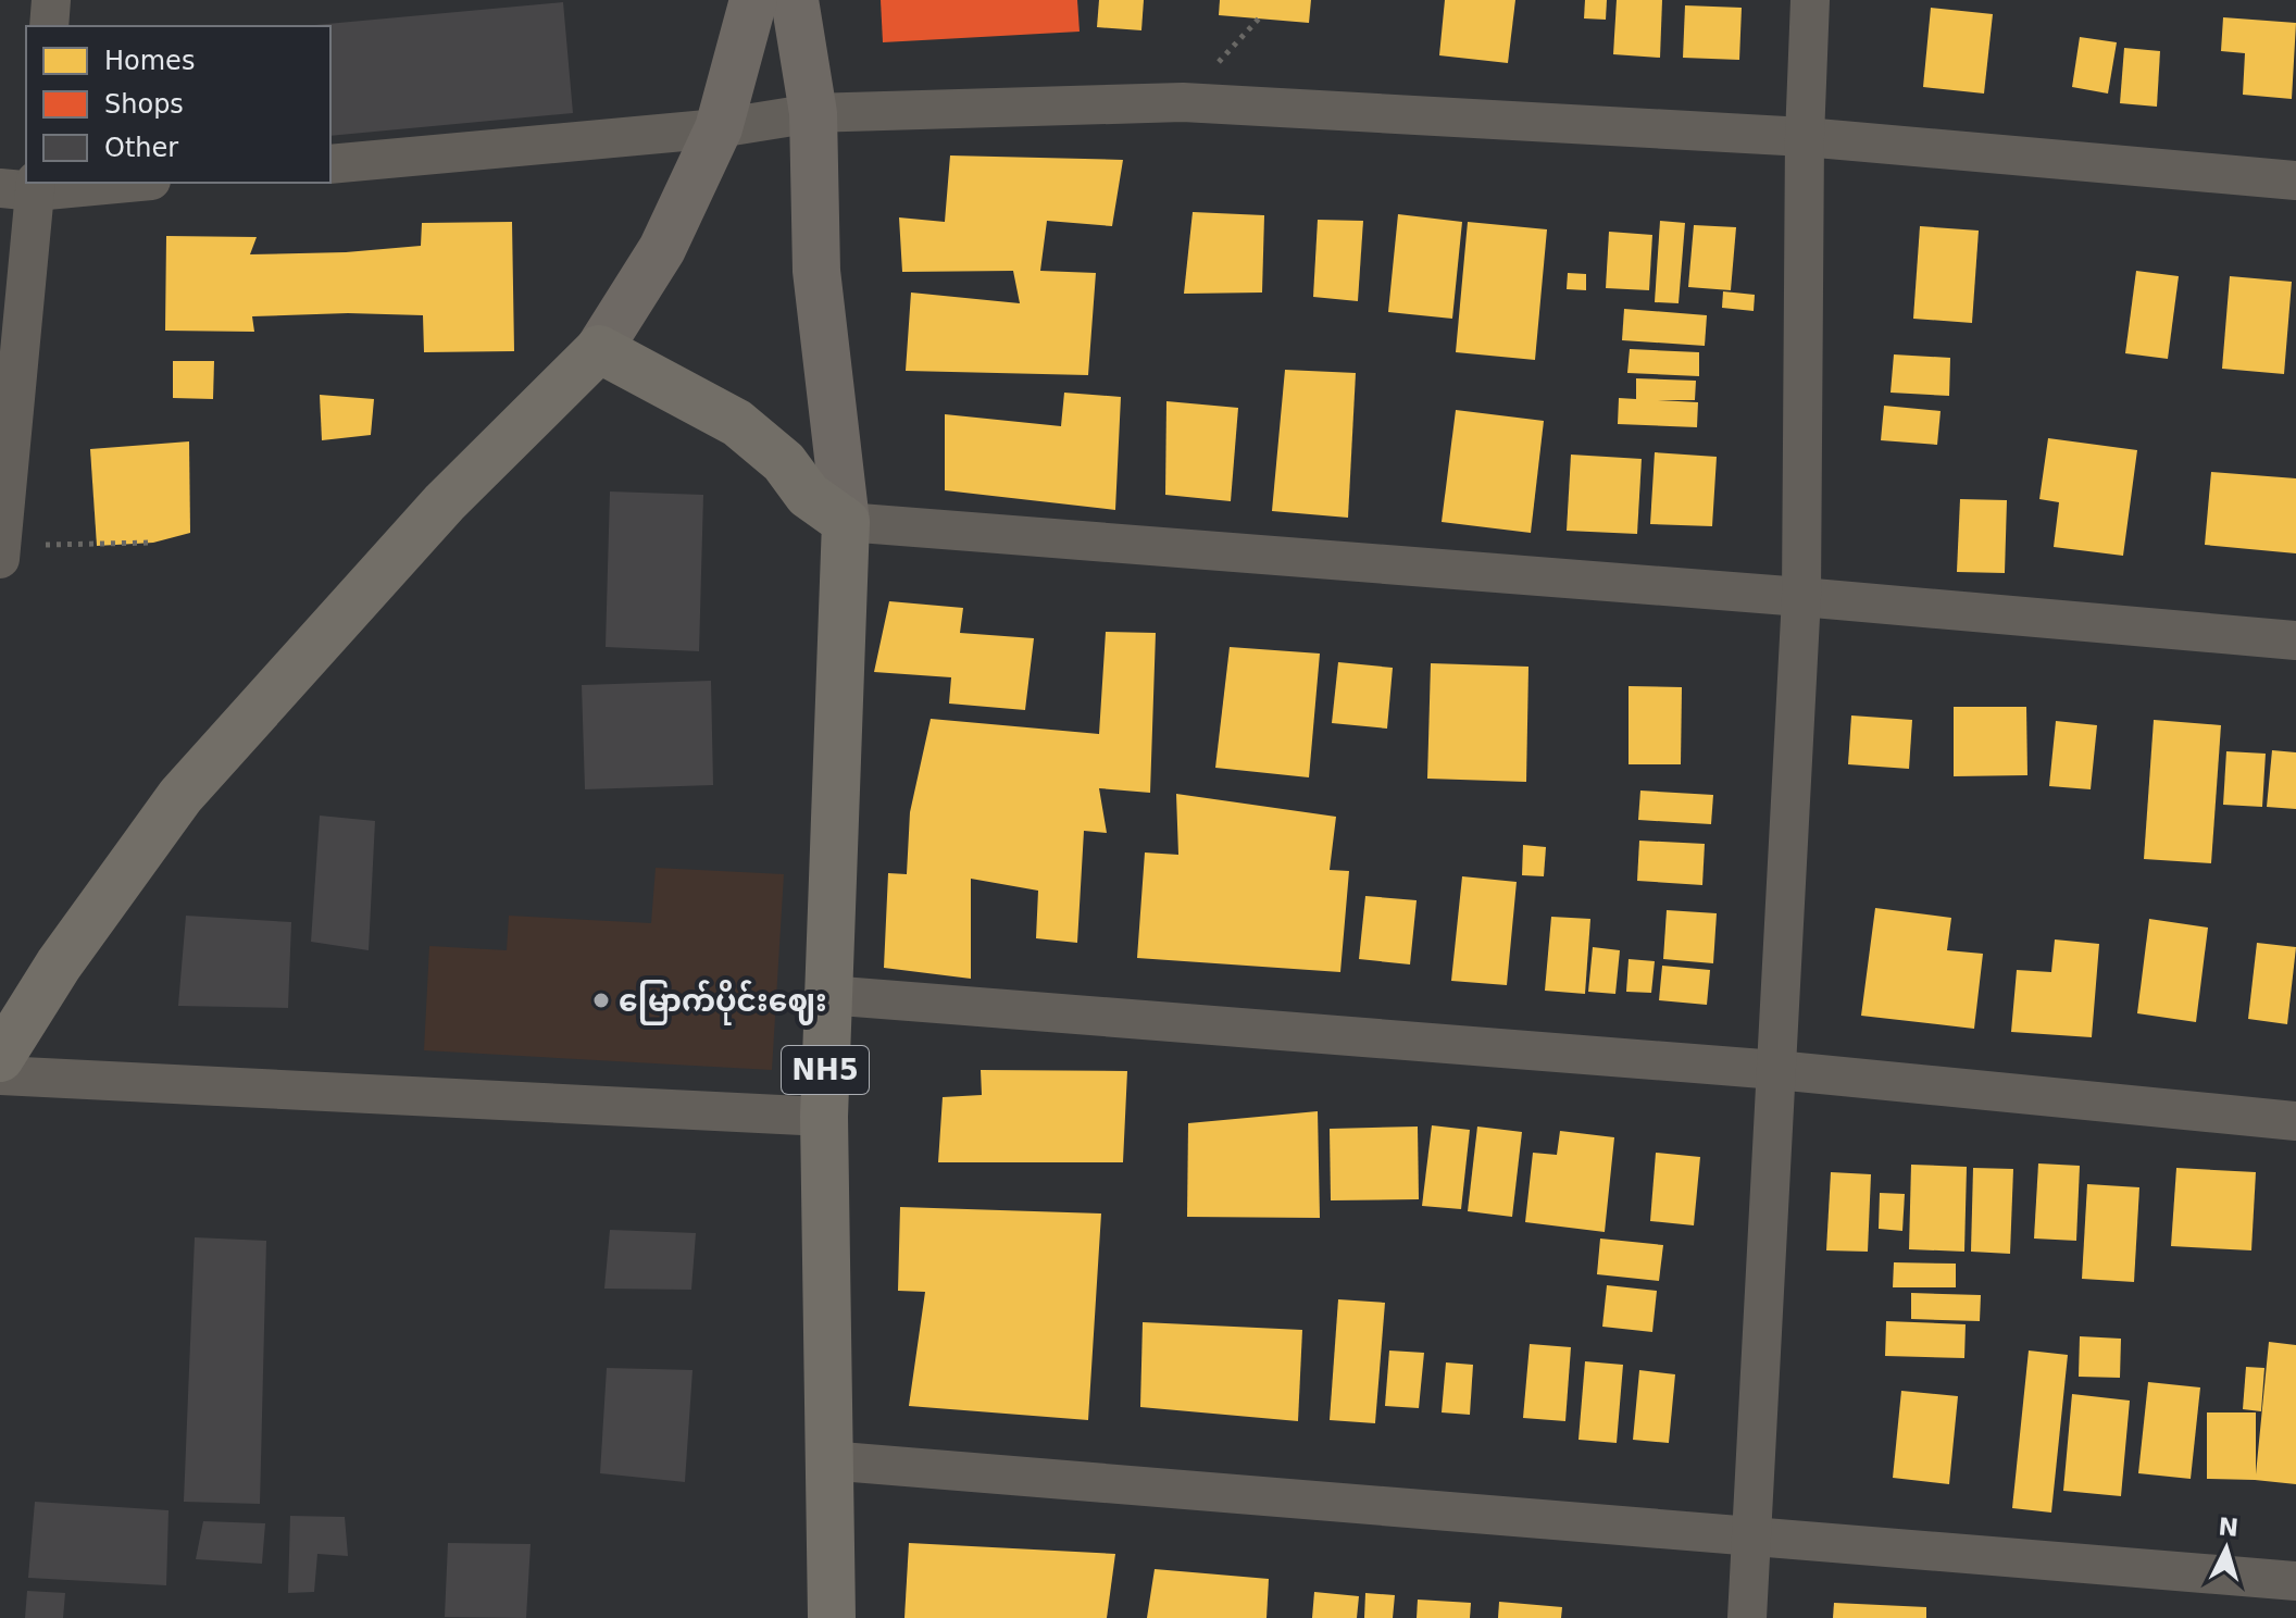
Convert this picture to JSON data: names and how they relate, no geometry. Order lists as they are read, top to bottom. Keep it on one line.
{"streets":{"highway":["NH5"]},"places":["မြောက်ပိုင်းဈေး"],"legend":["Homes","Shops","Other"],"north":"top"}
